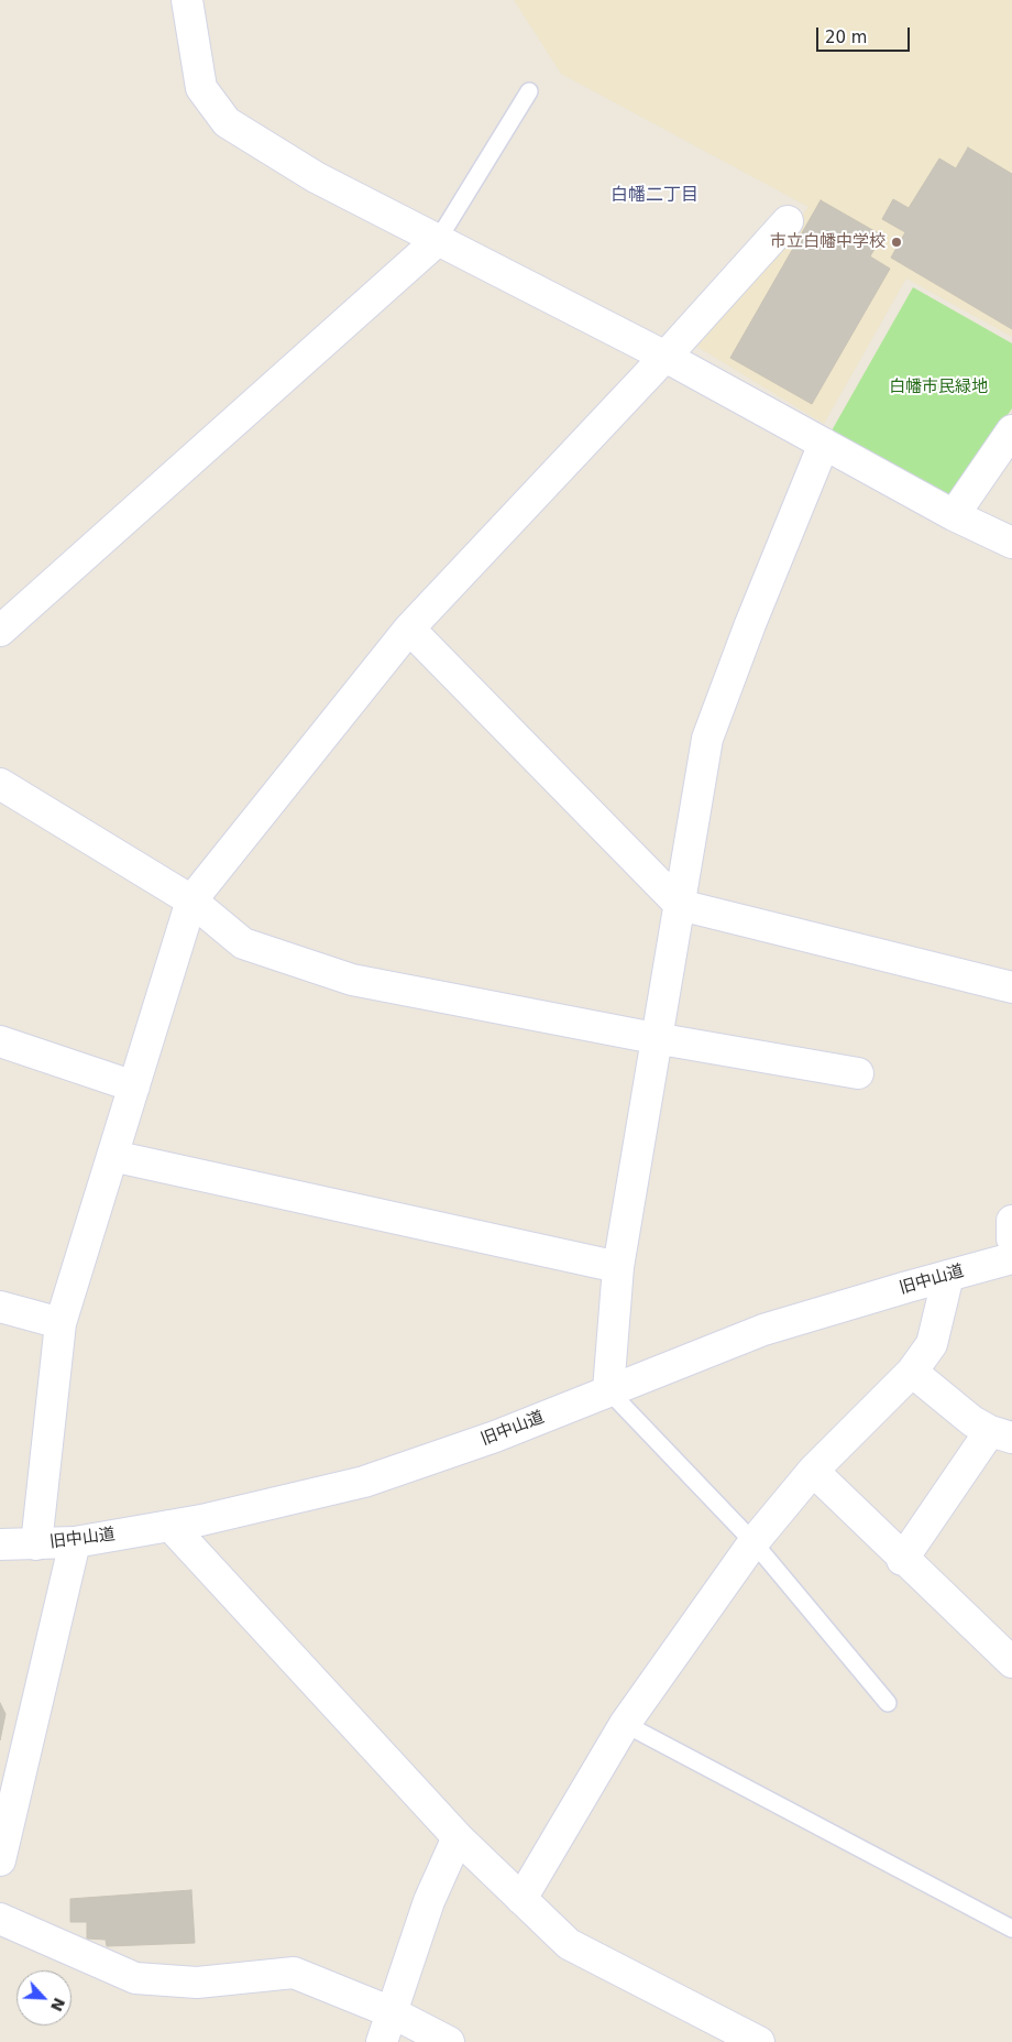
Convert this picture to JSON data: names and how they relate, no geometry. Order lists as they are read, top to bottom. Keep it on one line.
{"streets":{"street":["旧中山道"]},"districts":["白幡二丁目"],"parks":["白幡市民緑地"],"places":["市立白幡中学校"],"scale_bar":"20 m","north":"bottom right"}
